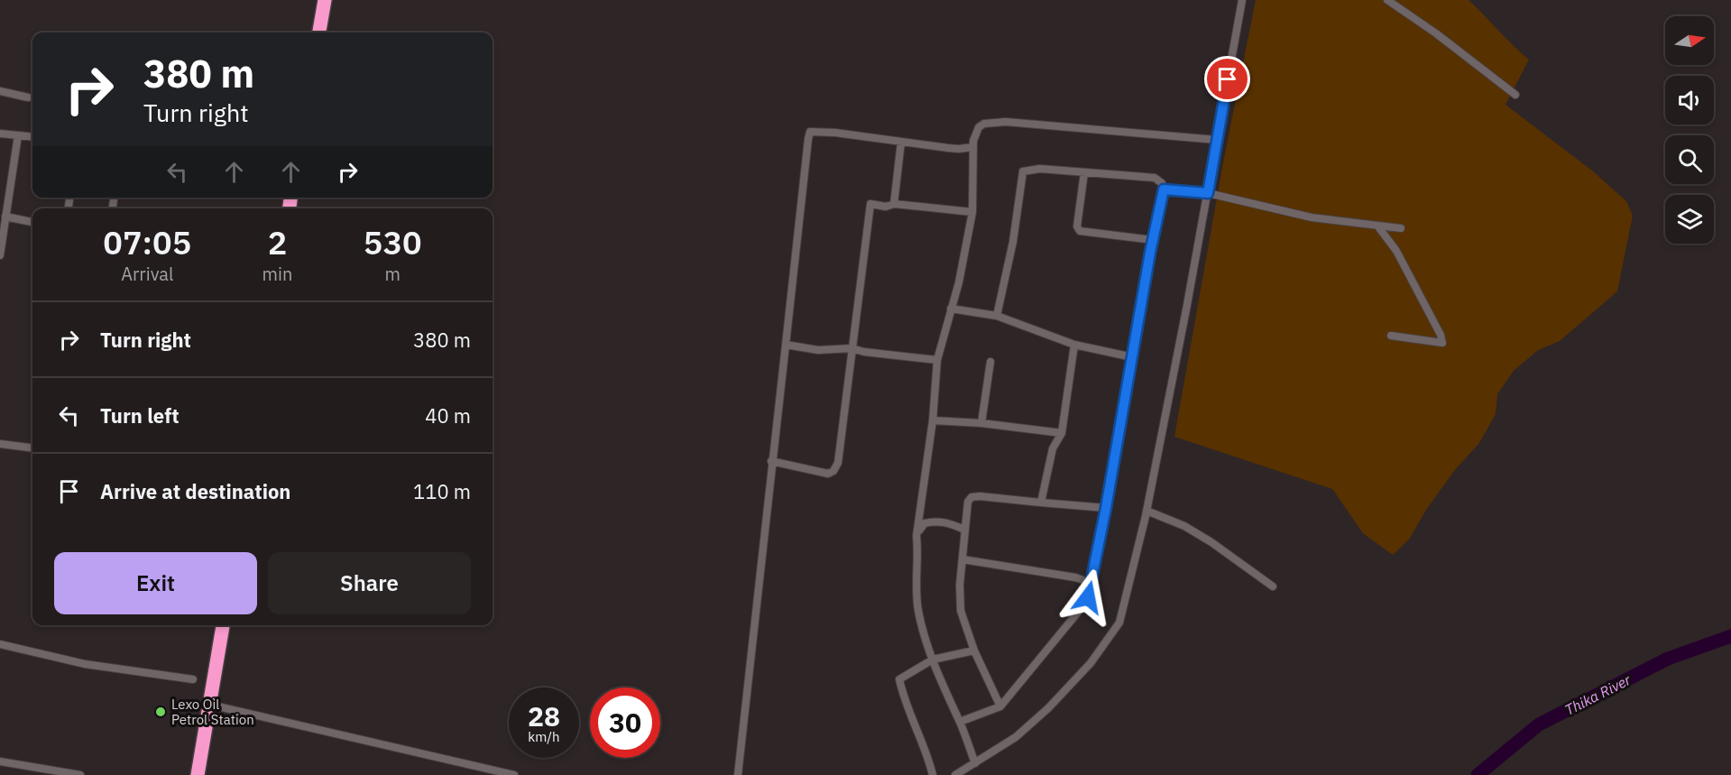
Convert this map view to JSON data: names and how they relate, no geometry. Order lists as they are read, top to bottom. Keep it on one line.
{"water":["Thika River"],"places":["Lexo Oil Petrol Station"],"north":"right","page":{"turn":["380 m","Turn right"],"eta":["07:05","Arrival","2","min","530","m"],"list":[{"name":"Turn right","value":"380 m"},{"name":"Turn left","value":"40 m"},{"name":"Arrive at destination","value":"110 m"}],"buttons":["Exit","Share"],"speed":"28 km/h","limit":"30"}}
